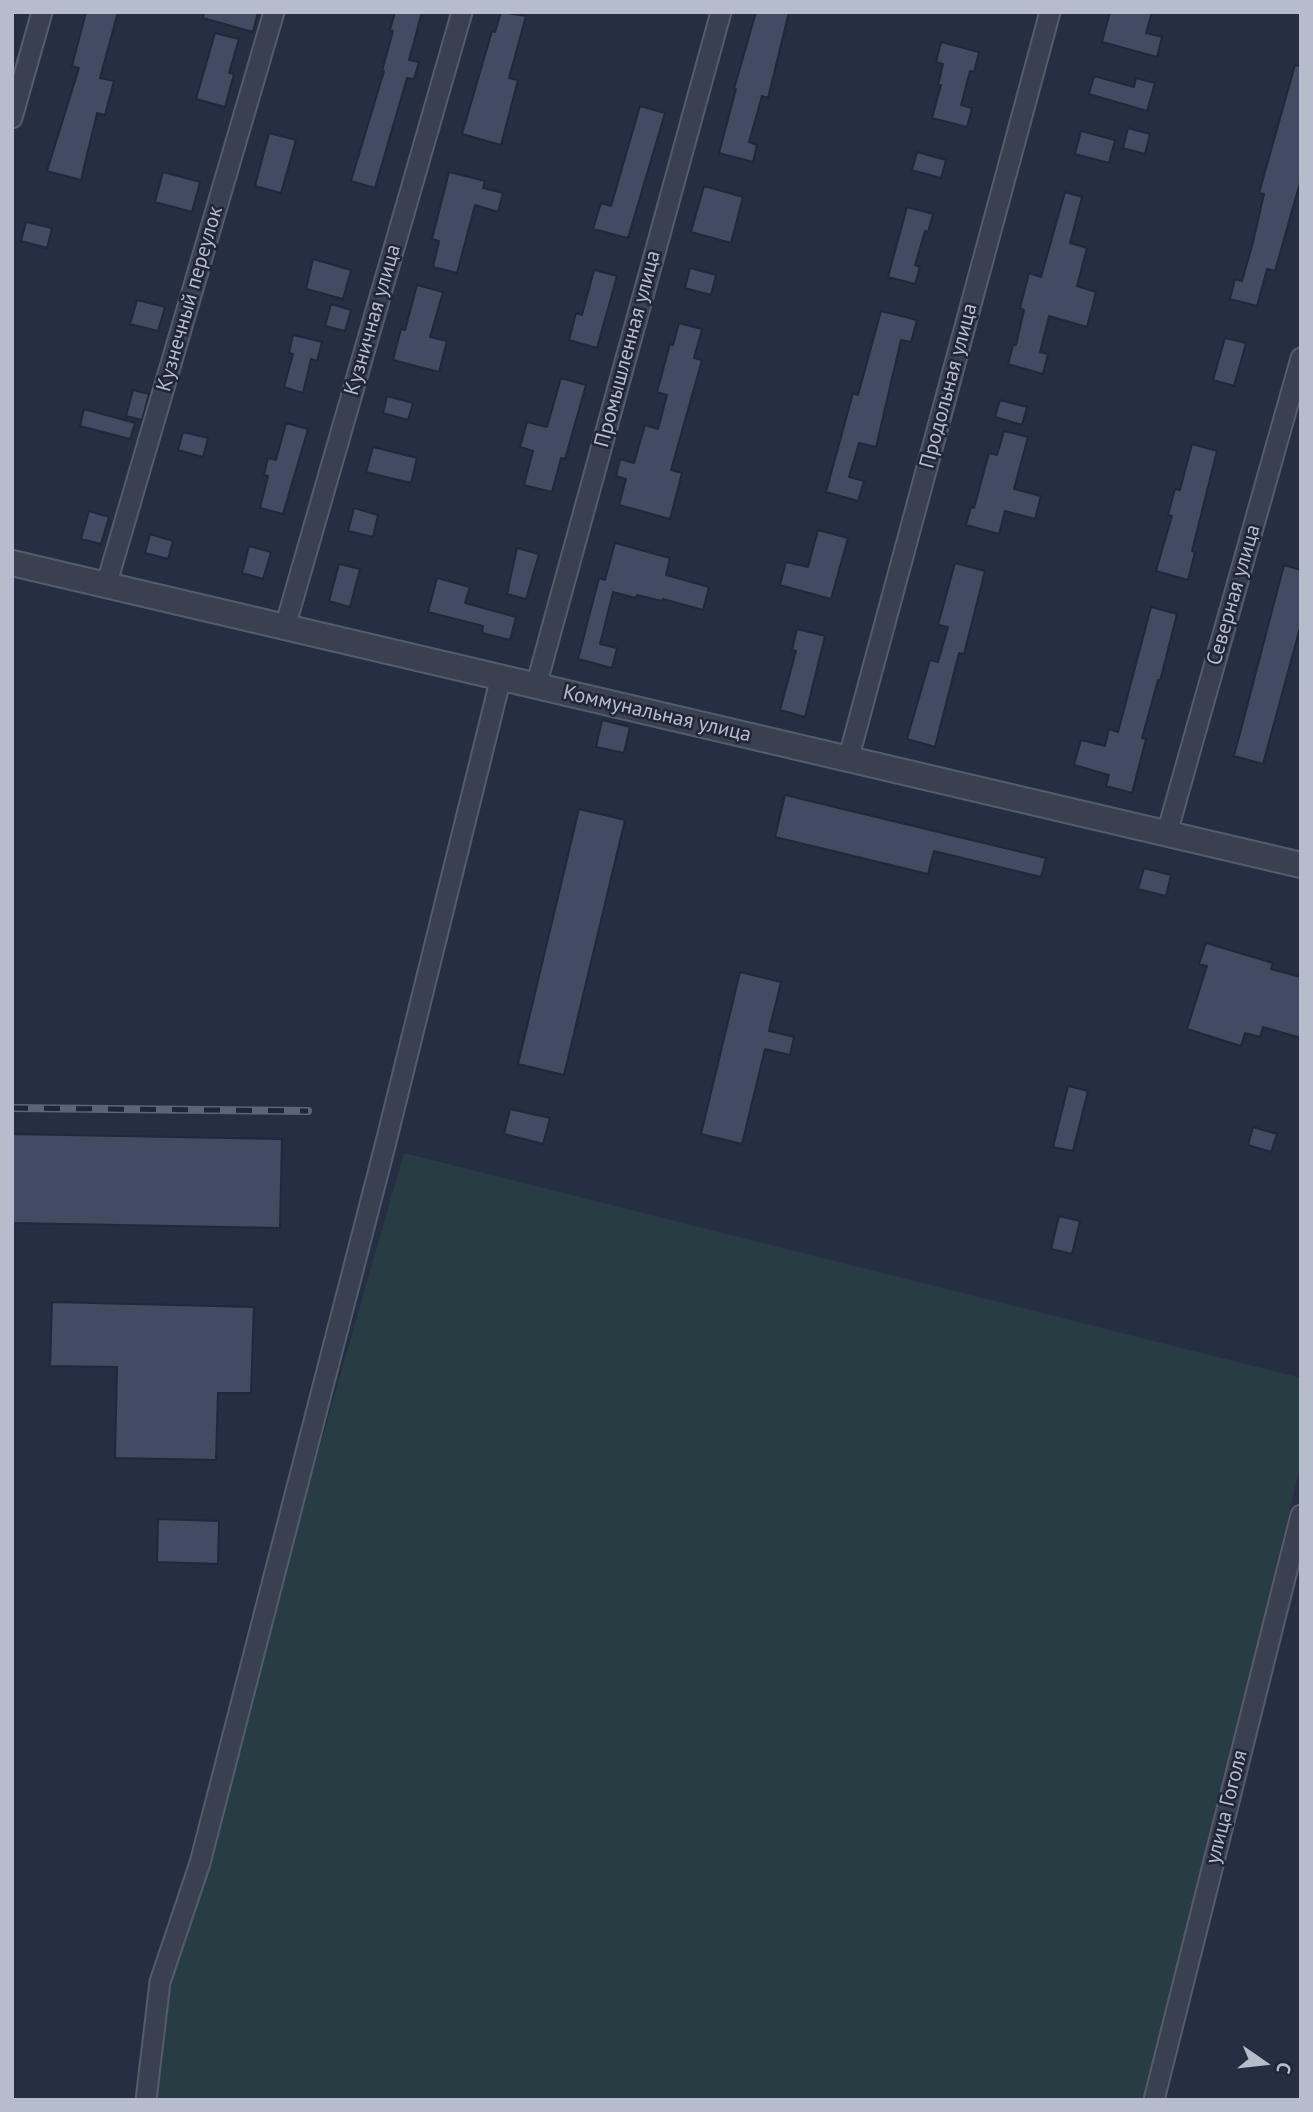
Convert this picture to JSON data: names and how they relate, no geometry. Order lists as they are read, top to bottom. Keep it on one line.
{"streets":{"street":["Кузнечный переулок","Кузничная улица","Промышленная улица","Продольная улица","Северная улица","Коммунальная улица","улица Гоголя"]},"crossings":[["Кузнечный переулок","Коммунальная улица"],["Кузничная улица","Коммунальная улица"],["Промышленная улица","Коммунальная улица"],["Продольная улица","Коммунальная улица"],["Северная улица","Коммунальная улица"]],"north":"right"}
